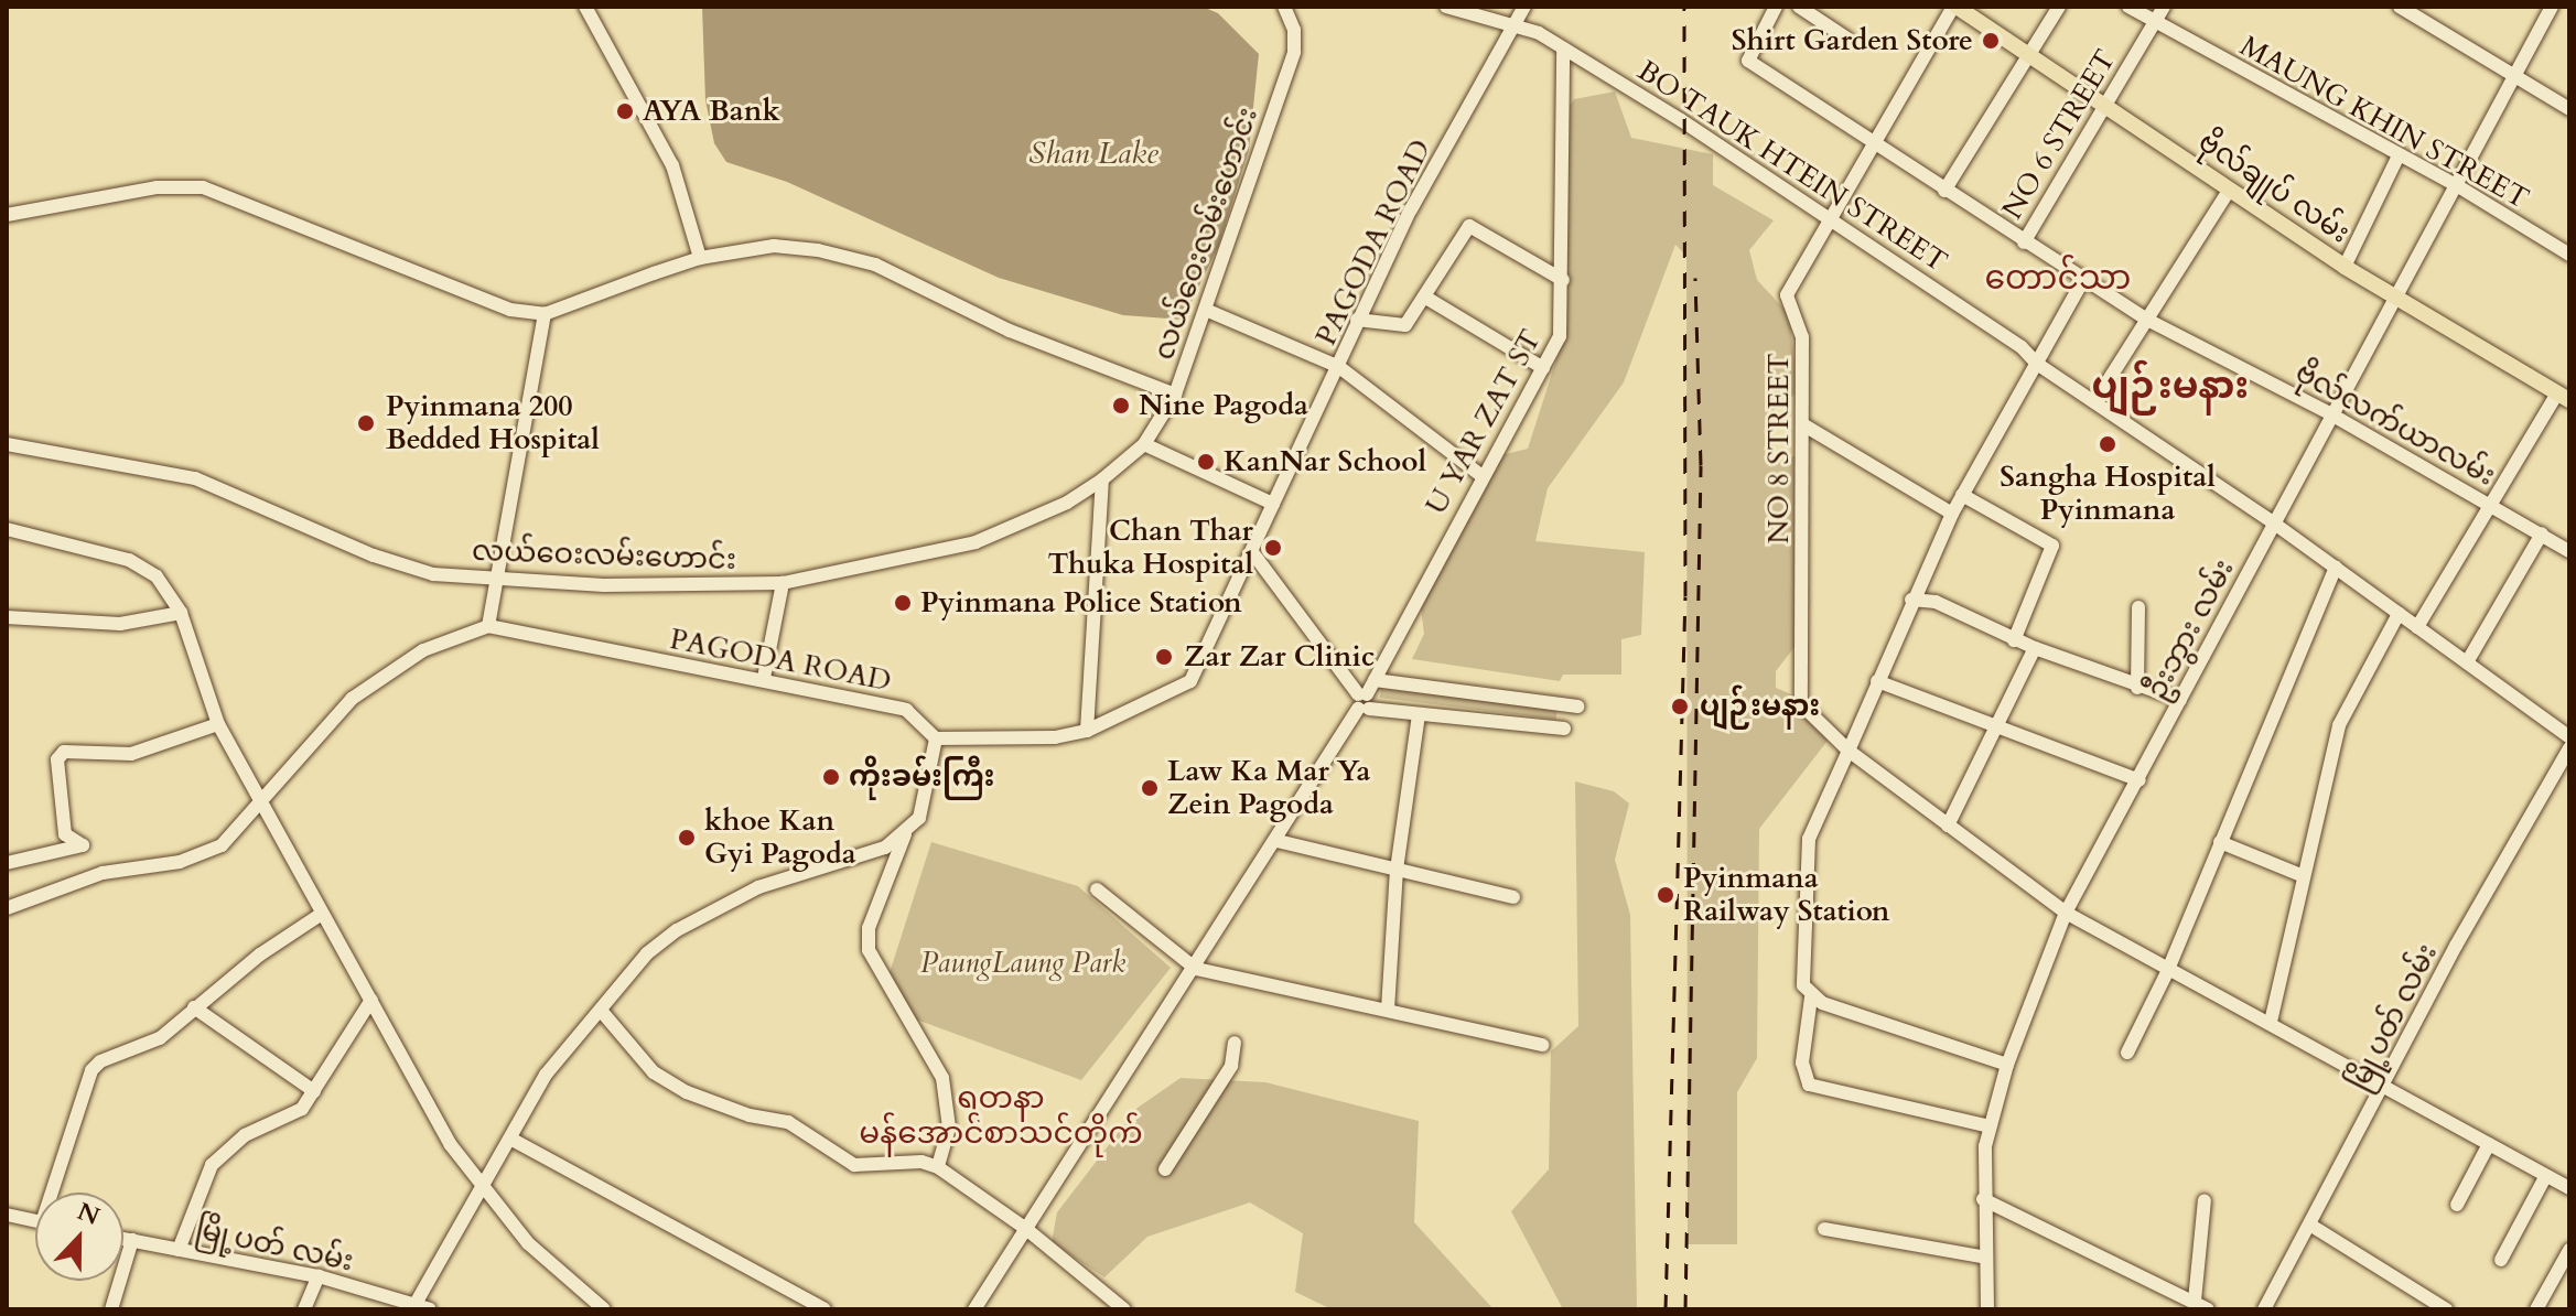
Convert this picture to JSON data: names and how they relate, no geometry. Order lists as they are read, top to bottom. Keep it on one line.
{"streets":{"main road":["ဗိုလ်ချုပ် လမ်း"],"street":["MAUNG KHIN STREET","NO 6 STREET","BO TAUK HTEIN STREET","လယ်ဝေးလမ်းဟောင်း","PAGODA ROAD","U YAR ZAT ST","ဗိုလ်လက်ယာလမ်း","NO 8 STREET","ဦးဘွား လမ်း","မြို့ပတ် လမ်း"]},"crossings":[["MAUNG KHIN STREET","NO 6 STREET"],["MAUNG KHIN STREET","ဦးဘွား လမ်း"],["NO 6 STREET","ဗိုလ်ချုပ် လမ်း"],["NO 6 STREET","ဗိုလ်လက်ယာလမ်း"],["BO TAUK HTEIN STREET","PAGODA ROAD"],["BO TAUK HTEIN STREET","U YAR ZAT ST"],["BO TAUK HTEIN STREET","NO 8 STREET"],["BO TAUK HTEIN STREET","ဦးဘွား လမ်း"],["ဗိုလ်ချုပ် လမ်း","NO 8 STREET"],["ဗိုလ်ချုပ် လမ်း","ဦးဘွား လမ်း"],["ဗိုလ်လက်ယာလမ်း","NO 8 STREET"],["ဗိုလ်လက်ယာလမ်း","ဦးဘွား လမ်း"],["NO 8 STREET","ဦးဘွား လမ်း"],["NO 8 STREET","မြို့ပတ် လမ်း"]],"districts":["တောင်သာ","ပျဉ်းမနား","ရတနာ မန်အောင်စာသင်တိုက်"],"water":["Shan Lake"],"parks":["PaungLaung Park"],"places":["Shirt Garden Store","AYA Bank","Nine Pagoda","Pyinmana 200 Bedded Hospital","Sangha Hospital Pyinmana","KanNar School","Chan Thar Thuka Hospital","Pyinmana Police Station","Zar Zar Clinic","ပျဉ်းမနား","ကိုးခမ်းကြီး","Law Ka Mar Ya Zein Pagoda","khoe Kan Gyi Pagoda","Pyinmana Railway Station"],"north":"top"}
